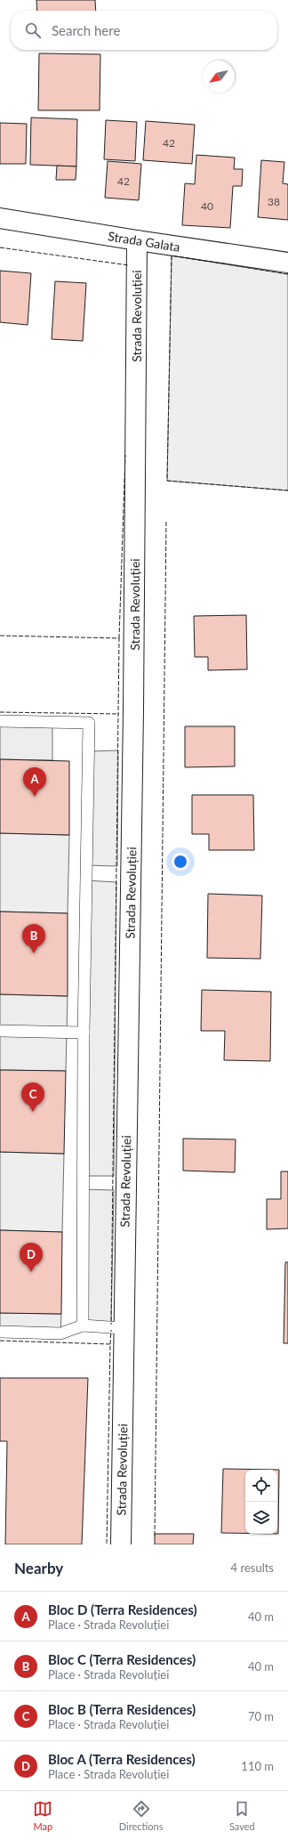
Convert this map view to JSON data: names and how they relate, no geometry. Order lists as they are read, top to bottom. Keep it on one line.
{"streets":{"street":["Strada Galata","Strada Revoluției"]},"crossings":[["Strada Galata","Strada Revoluției"]],"house_numbers":["42","42","38","40"],"north":"bottom left","page":{"search":"Search here","pins":["A","B","C","D"],"heading":["Nearby","4 results"],"list":[{"mark":"A","name":"Bloc D (Terra Residences)","note":"Place · Strada Revoluției","value":"40 m"},{"mark":"B","name":"Bloc C (Terra Residences)","note":"Place · Strada Revoluției","value":"40 m"},{"mark":"C","name":"Bloc B (Terra Residences)","note":"Place · Strada Revoluției","value":"70 m"},{"mark":"D","name":"Bloc A (Terra Residences)","note":"Place · Strada Revoluției","value":"110 m"}],"nav":["Map","Directions","Saved"]}}
